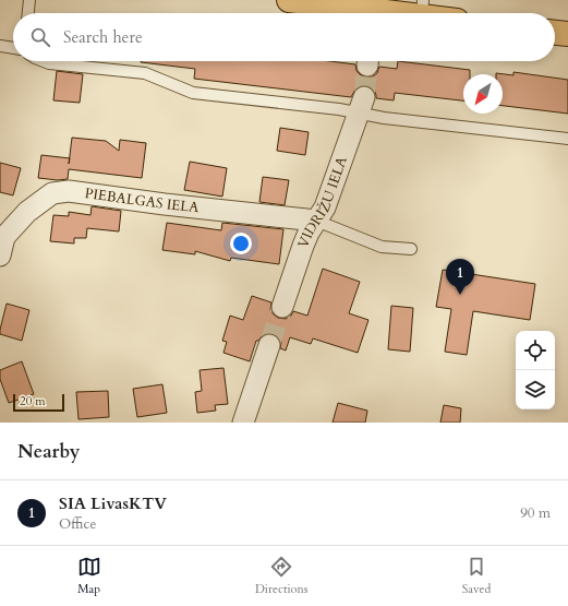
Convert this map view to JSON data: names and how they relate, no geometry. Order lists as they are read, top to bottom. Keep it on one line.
{"streets":{"street":["PIEBALGAS IELA","VIDRIŽU IELA"]},"crossings":[["PIEBALGAS IELA","VIDRIŽU IELA"]],"scale_bar":"20 m","north":"bottom left","page":{"search":"Search here","pins":"1","scale":"20 m","heading":"Nearby","list":[{"mark":"1","name":"SIA LivasKTV","note":"Office","value":"90 m"}],"nav":["Map","Directions","Saved"]}}
